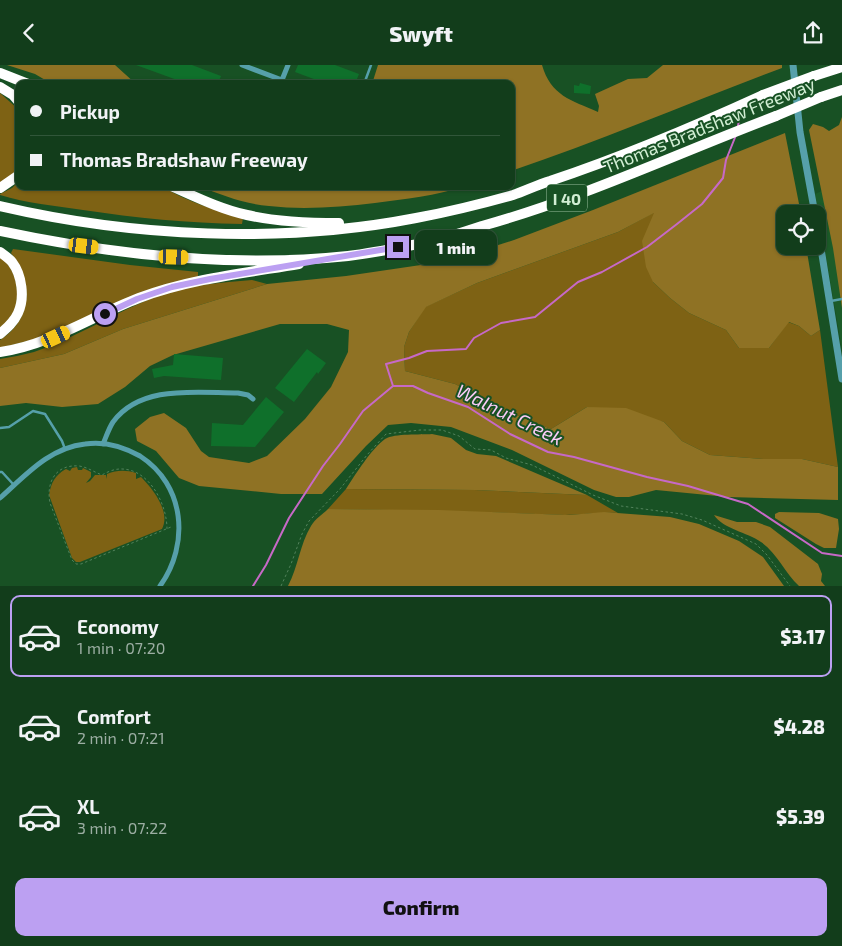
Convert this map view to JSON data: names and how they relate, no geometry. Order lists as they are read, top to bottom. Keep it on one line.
{"streets":{"highway":["Thomas Bradshaw Freeway","I 40"]},"water":["Walnut Creek"],"page":{"header":"Swyft","banner":["Pickup","Thomas Bradshaw Freeway"],"bubble":"1 min","list":[{"name":"Economy","note":"1 min · 07:20","value":"$3.17"},{"name":"Comfort","note":"2 min · 07:21","value":"$4.28"},{"name":"XL","note":"3 min · 07:22","value":"$5.39"}],"buttons":"Confirm"}}
